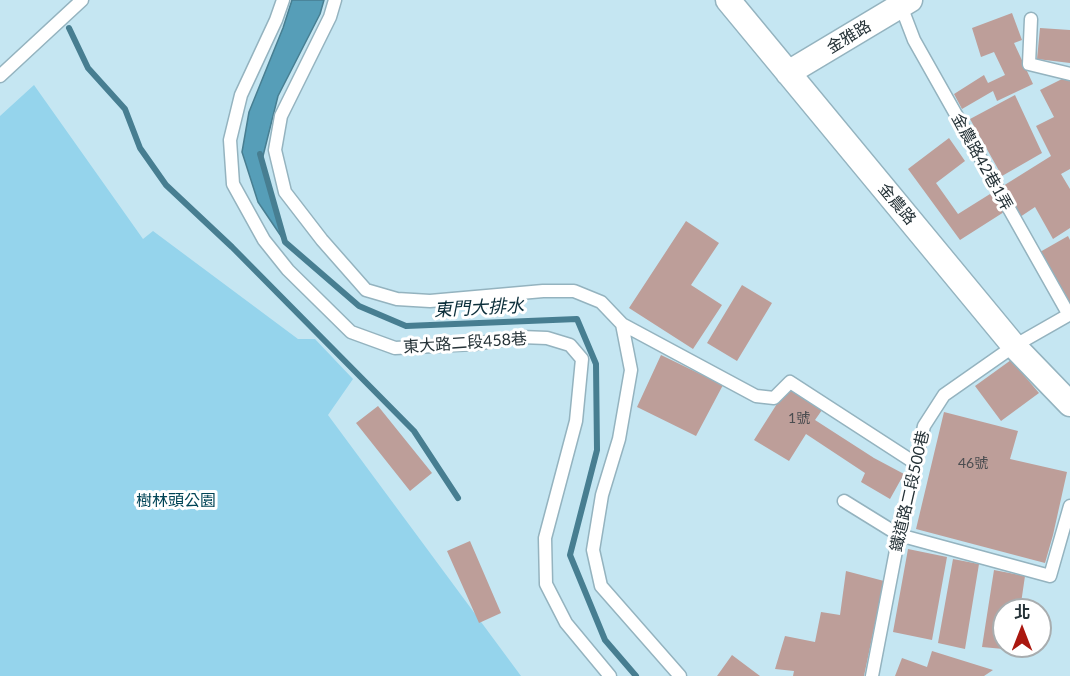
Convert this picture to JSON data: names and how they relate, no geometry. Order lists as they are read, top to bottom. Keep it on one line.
{"streets":{"street":["金雅路","金農路"],"lane":["金農路42巷1弄","東大路二段458巷","鐵道路二段500巷"]},"crossings":[["金雅路","金農路42巷1弄"],["金雅路","金農路"],["金農路42巷1弄","鐵道路二段500巷"],["金農路","鐵道路二段500巷"]],"water":["東門大排水"],"parks":["樹林頭公園"],"house_numbers":["1號","46號"],"north":"top"}
